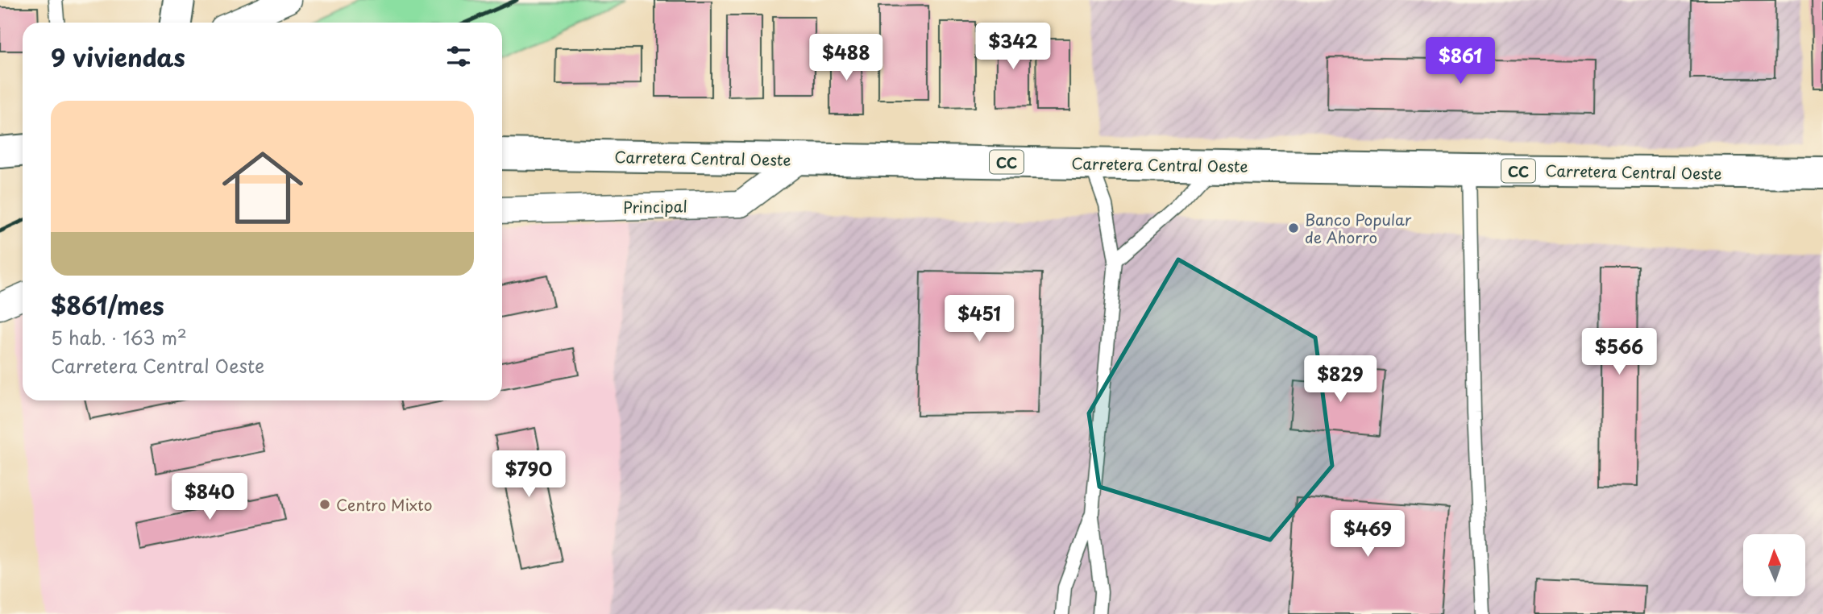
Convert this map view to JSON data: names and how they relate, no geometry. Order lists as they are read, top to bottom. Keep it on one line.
{"streets":{"main road":["Carretera Central Oeste","CC"],"street":["Principal"]},"crossings":[["Carretera Central Oeste","Principal"]],"places":["Banco Popular de Ahorro","Centro Mixto"],"north":"top","page":{"price":["$342","$488","$861","$451","$566","$829","$790","$840","$469"],"heading":"9 viviendas","list":[{"name":"$861/mes","note":"5 hab. · 163 m² · Carretera Central Oeste"}]}}
